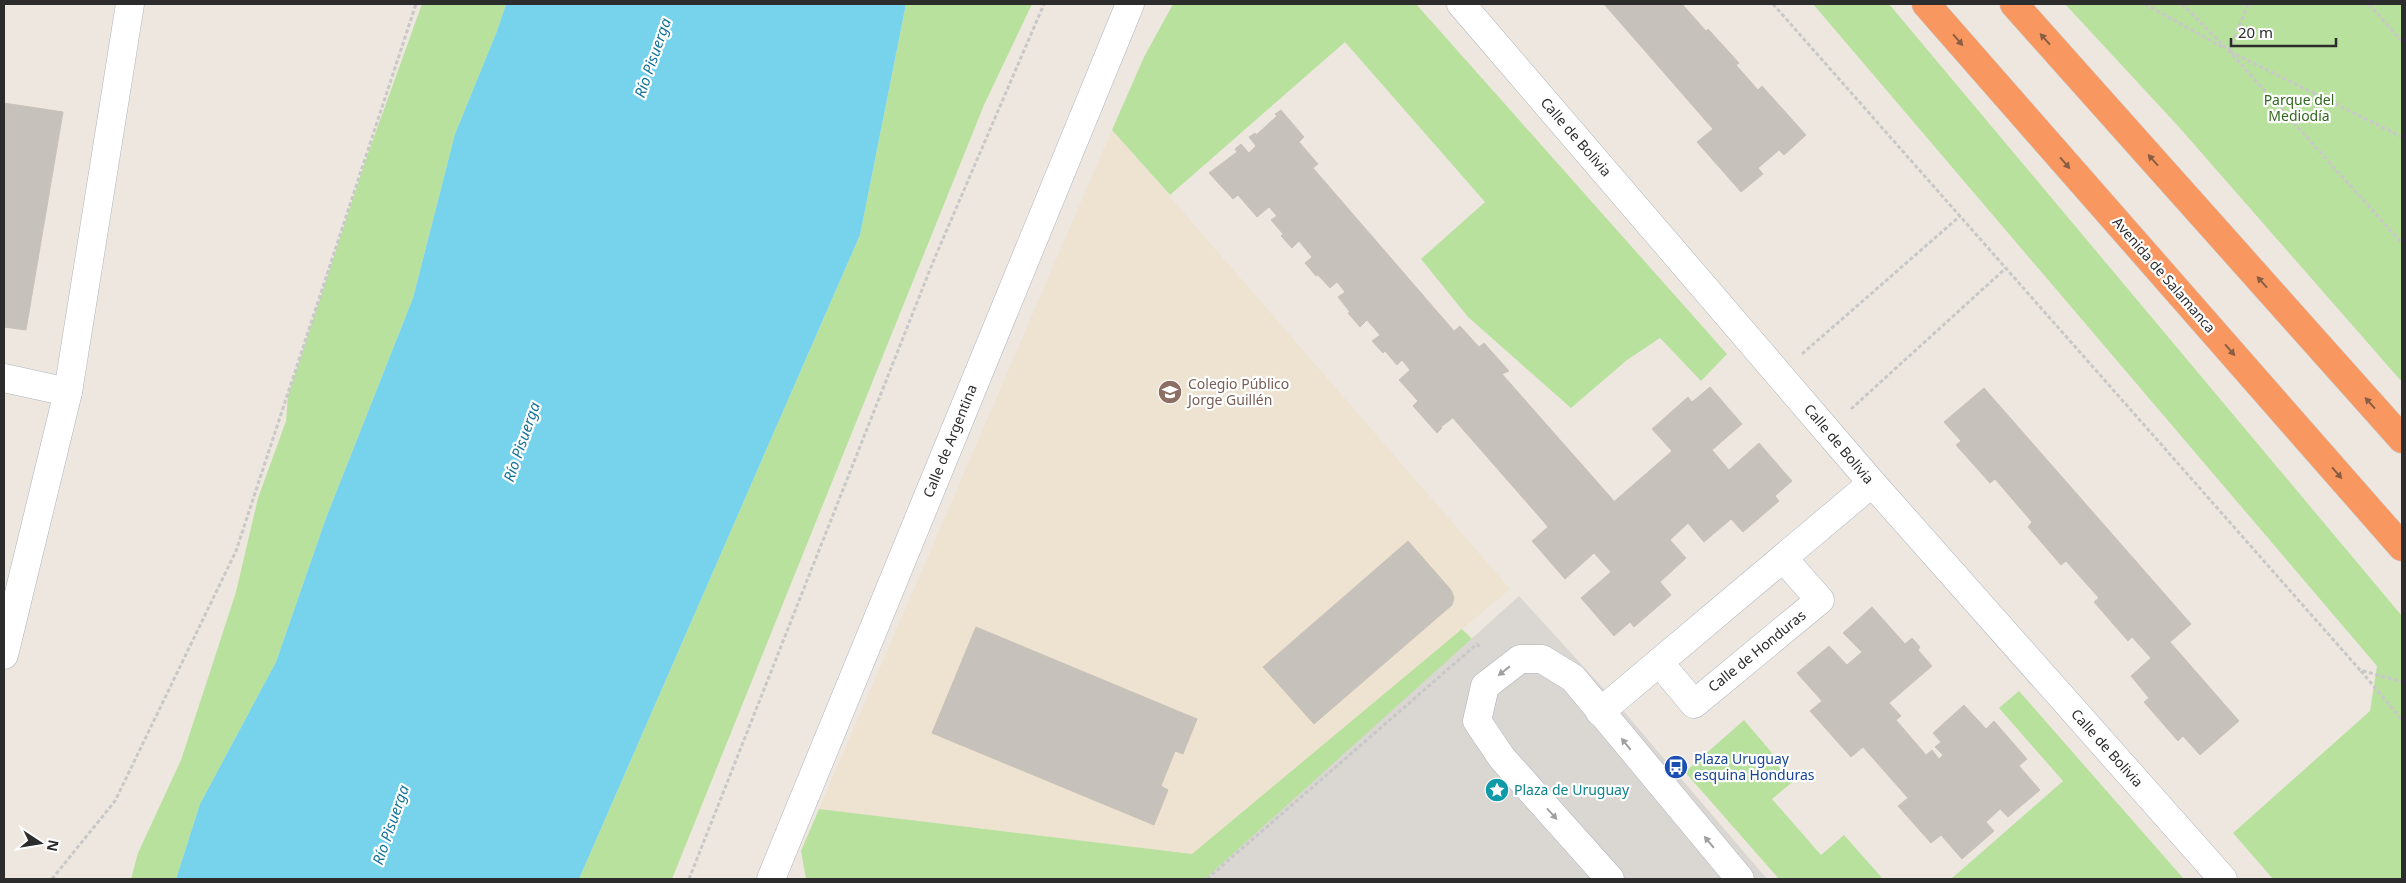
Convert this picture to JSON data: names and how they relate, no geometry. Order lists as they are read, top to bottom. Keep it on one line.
{"streets":{"highway":["Avenida de Salamanca"],"street":["Calle de Bolivia","Calle de Argentina","Calle de Honduras"]},"water":["Río Pisuerga"],"parks":["Parque del Mediodía"],"places":{"school or university":["Colegio Público Jorge Guillén"],"bus stop":["Plaza Uruguay esquina Honduras"],"place":["Plaza de Uruguay"]},"scale_bar":"20 m","north":"right"}
